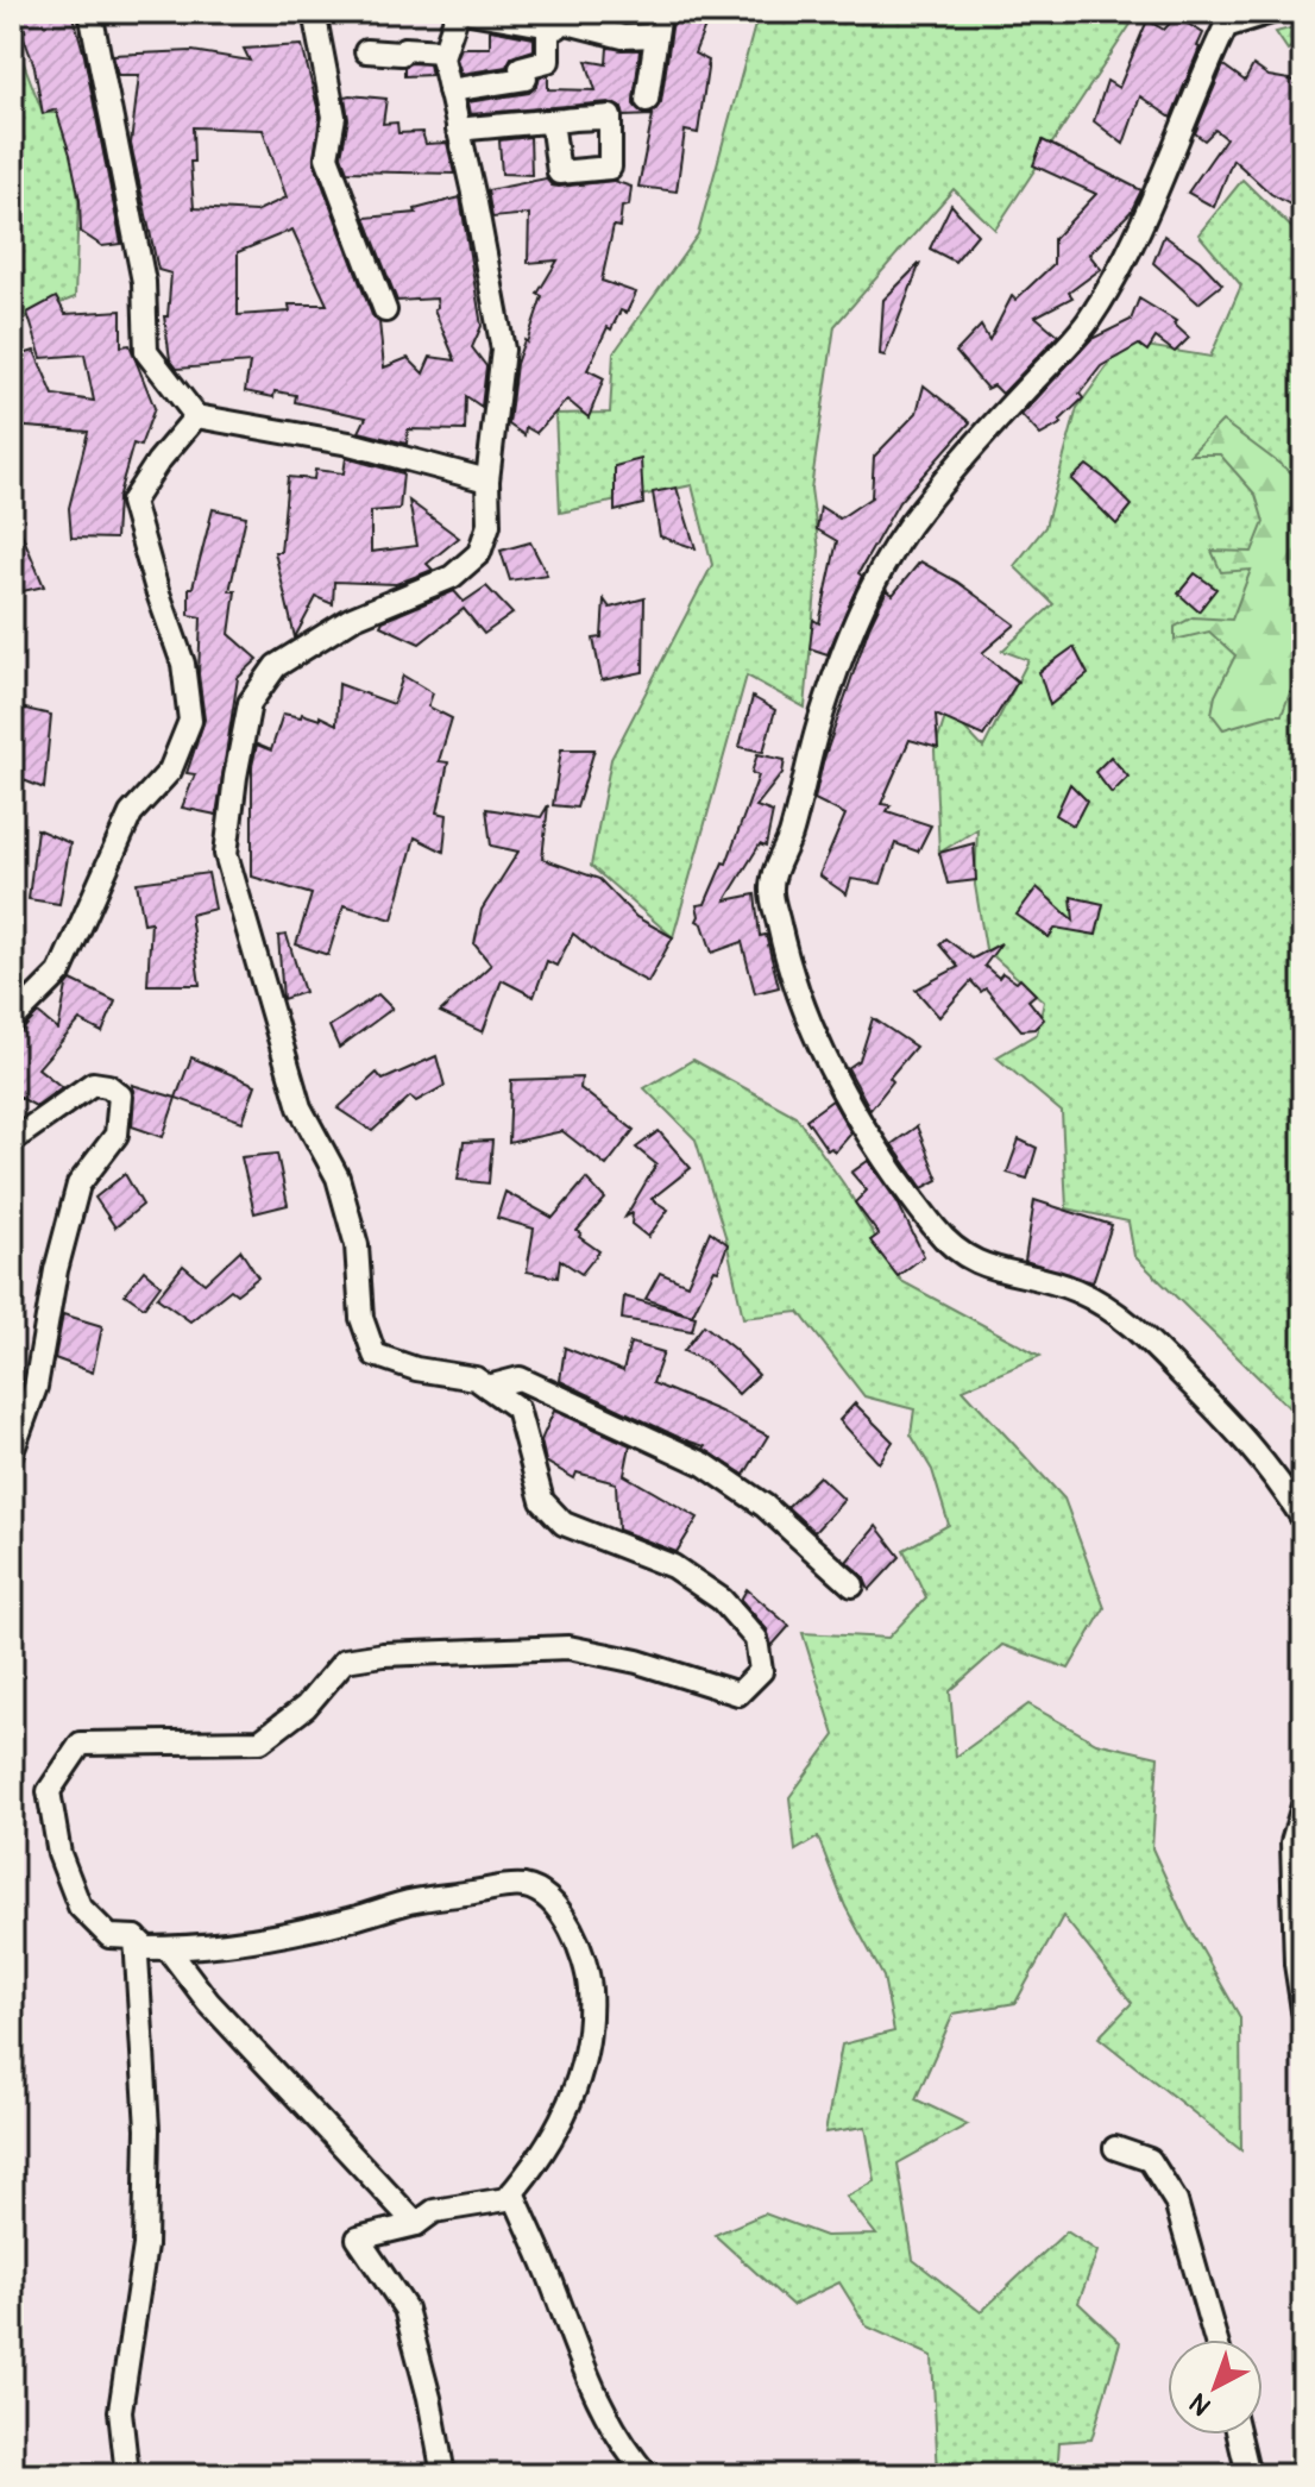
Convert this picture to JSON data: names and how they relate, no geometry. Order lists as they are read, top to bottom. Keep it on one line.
{"north":"bottom left"}
